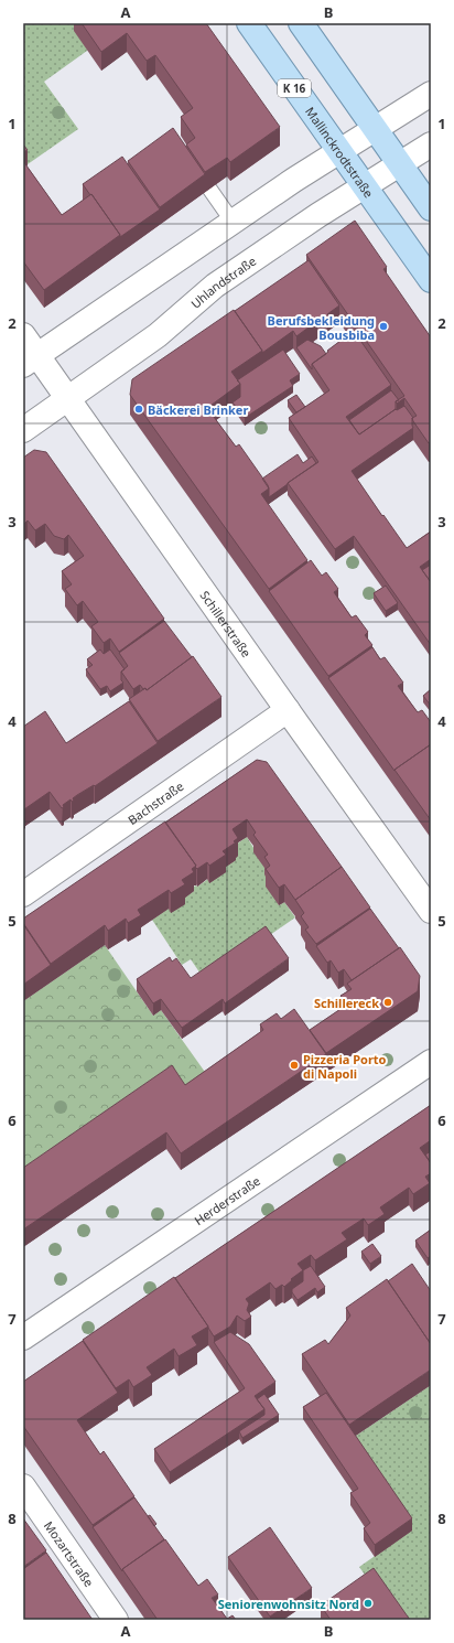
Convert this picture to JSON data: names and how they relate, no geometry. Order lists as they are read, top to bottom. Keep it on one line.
{"streets":{"main road":["K 16","Mallinckrodtstraße"],"street":["Uhlandstraße","Schillerstraße","Bachstraße","Herderstraße","Mozartstraße"]},"crossings":[["Mallinckrodtstraße","Uhlandstraße"],["Uhlandstraße","Schillerstraße"],["Schillerstraße","Bachstraße"]],"places":["Berufsbekleidung Bousbiba","Bäckerei Brinker","Schillereck","Pizzeria Porto di Napoli","Seniorenwohnsitz Nord"],"grid":{"columns":["A","B"],"rows":["1","2","3","4","5","6","7","8"]}}
